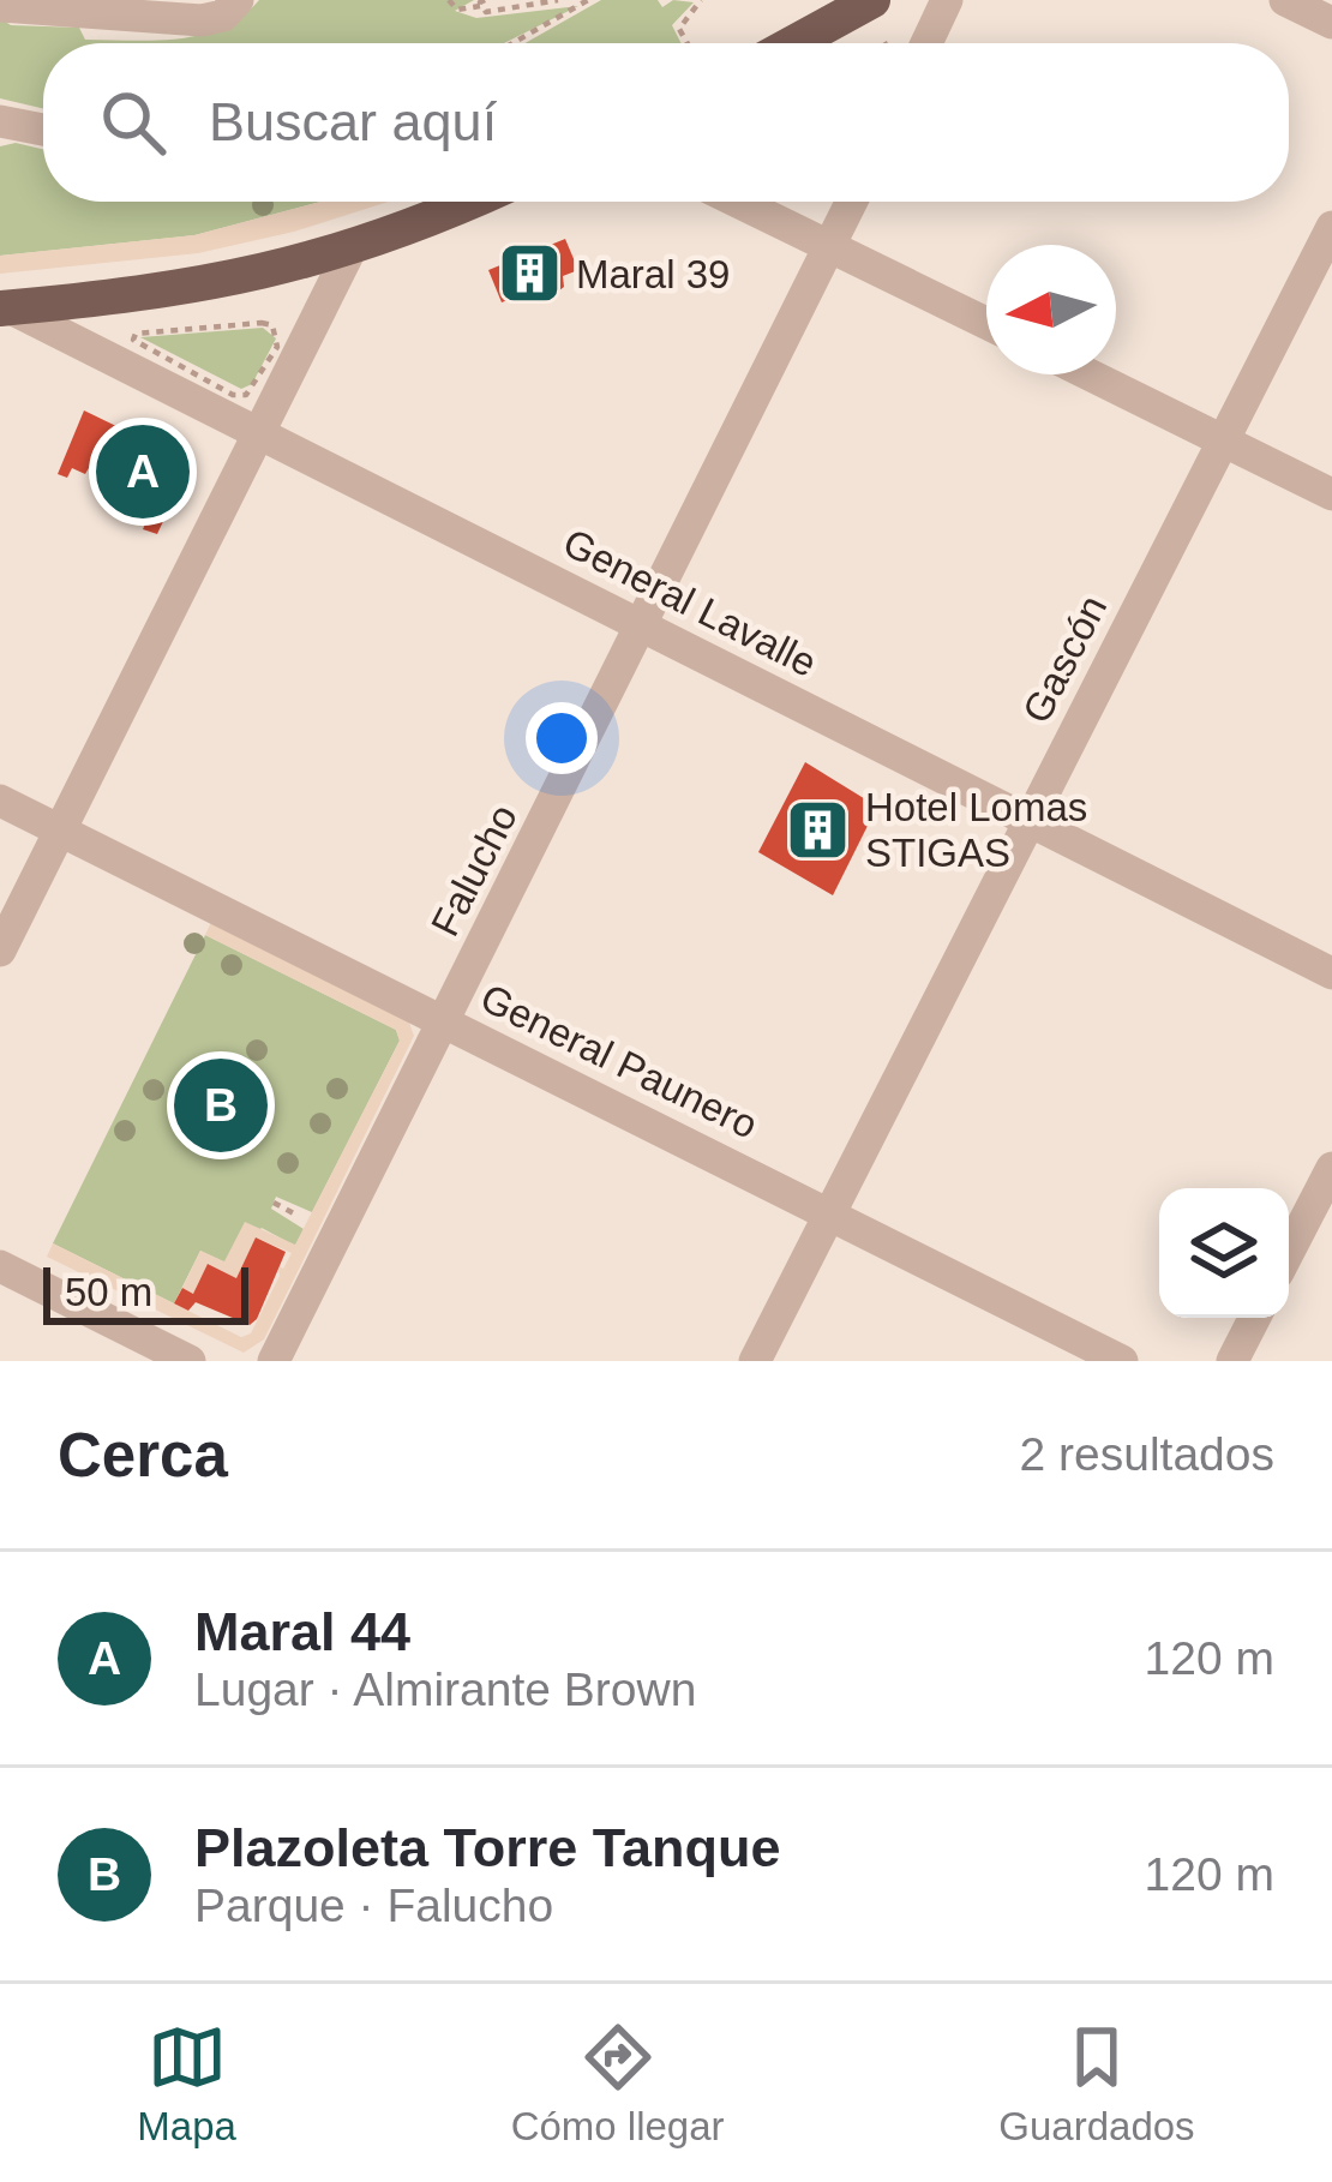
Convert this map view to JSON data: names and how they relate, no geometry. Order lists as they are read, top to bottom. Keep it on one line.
{"streets":{"street":["General Lavalle","Gascón","Falucho","General Paunero"]},"crossings":[["General Lavalle","Gascón"],["General Lavalle","Falucho"],["Gascón","General Paunero"],["Falucho","General Paunero"]],"places":{"building":["Maral 39","Hotel Lomas STIGAS"]},"scale_bar":"50 m","north":"left","page":{"search":"Buscar aquí","pins":["A","B"],"scale":"50 m","heading":["Cerca","2 resultados"],"list":[{"mark":"A","name":"Maral 44","note":"Lugar · Almirante Brown","value":"120 m"},{"mark":"B","name":"Plazoleta Torre Tanque","note":"Parque · Falucho","value":"120 m"}],"nav":["Mapa","Cómo llegar","Guardados"]}}
